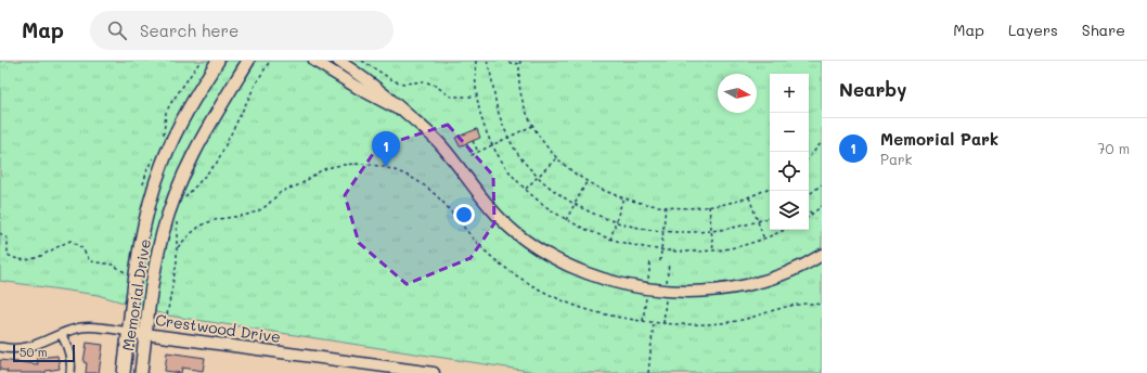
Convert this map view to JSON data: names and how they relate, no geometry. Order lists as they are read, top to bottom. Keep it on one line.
{"streets":{"main road":["Memorial Drive"],"street":["Crestwood Drive"]},"crossings":[["Memorial Drive","Crestwood Drive"]],"scale_bar":"50 m","north":"right","page":{"header":"Map","search":"Search here","nav":["Map","Layers","Share"],"heading":"Nearby","map_buttons":["+","−"],"list":[{"mark":"1","name":"Memorial Park","note":"Park","value":"70 m"}],"pins":"1","scale":"50 m"}}
